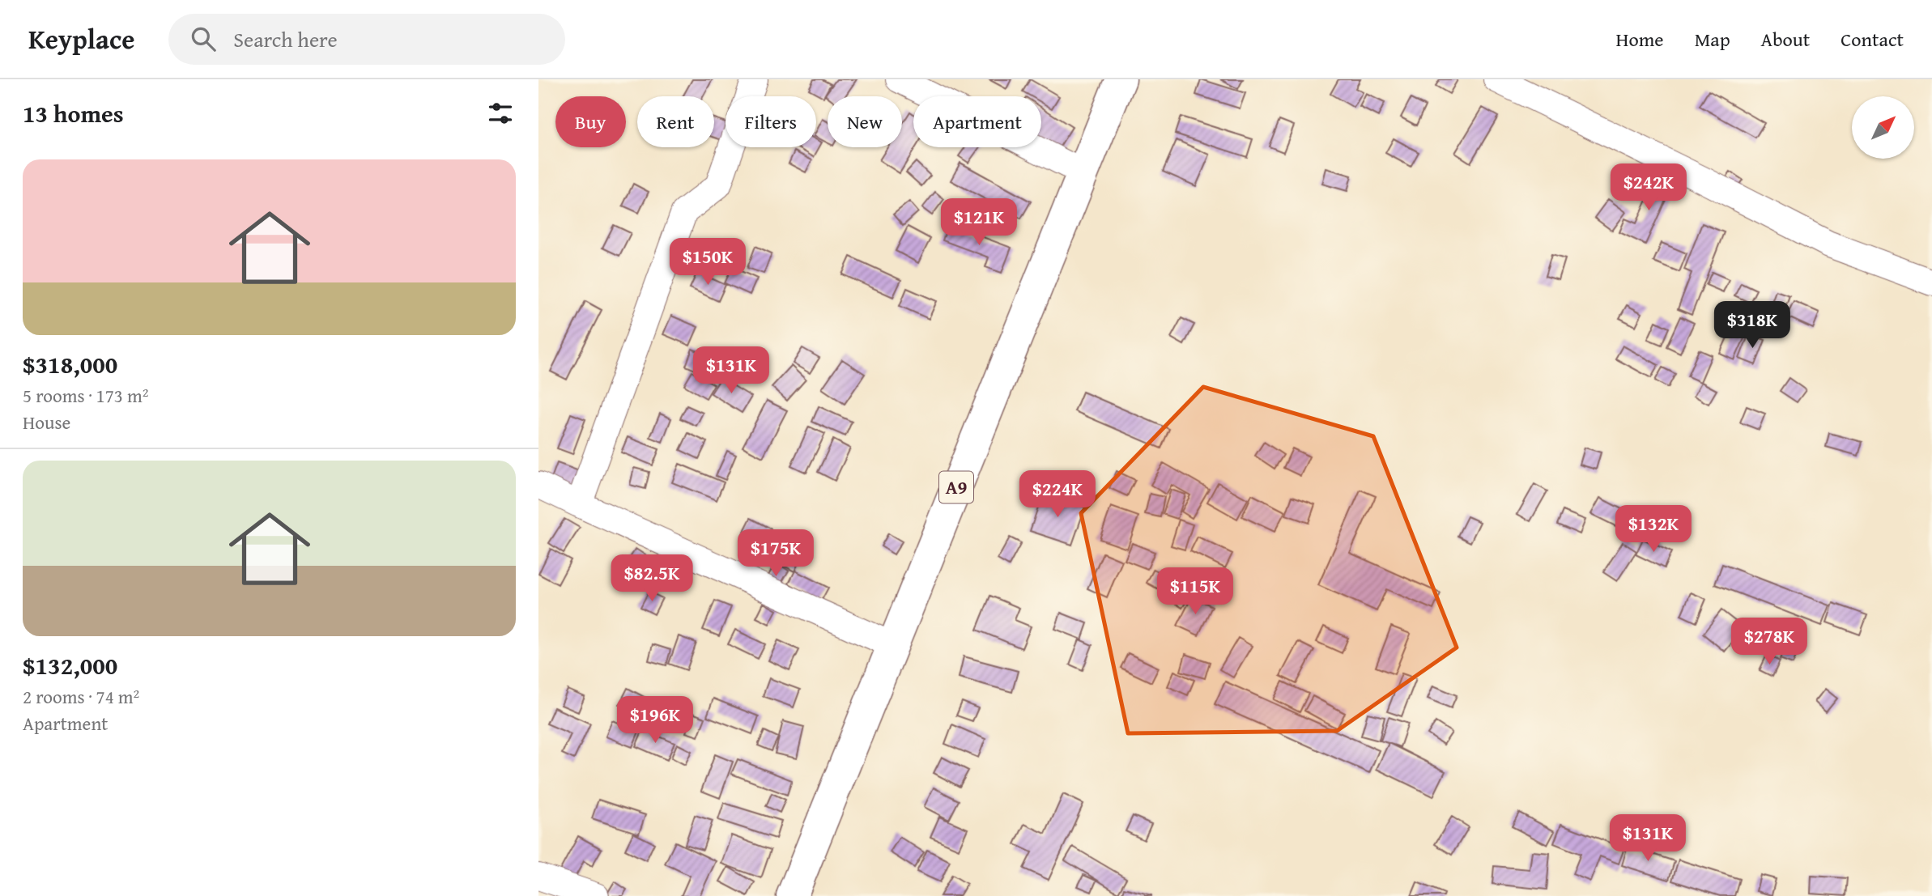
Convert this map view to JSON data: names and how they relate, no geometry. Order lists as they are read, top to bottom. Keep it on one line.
{"streets":{"main road":["A9"]},"north":"top right","page":{"header":"Keyplace","search":"Search here","nav":["Home","Map","About","Contact"],"heading":"13 homes","chip":["Buy","Rent","Filters","New","Apartment"],"list":[{"name":"$318,000","note":"5 rooms · 173 m² · House"},{"name":"$132,000","note":"2 rooms · 74 m² · Apartment"}],"price":["$242K","$121K","$150K","$318K","$131K","$224K","$132K","$175K","$82.5K","$115K","$278K","$196K","$131K"]}}
